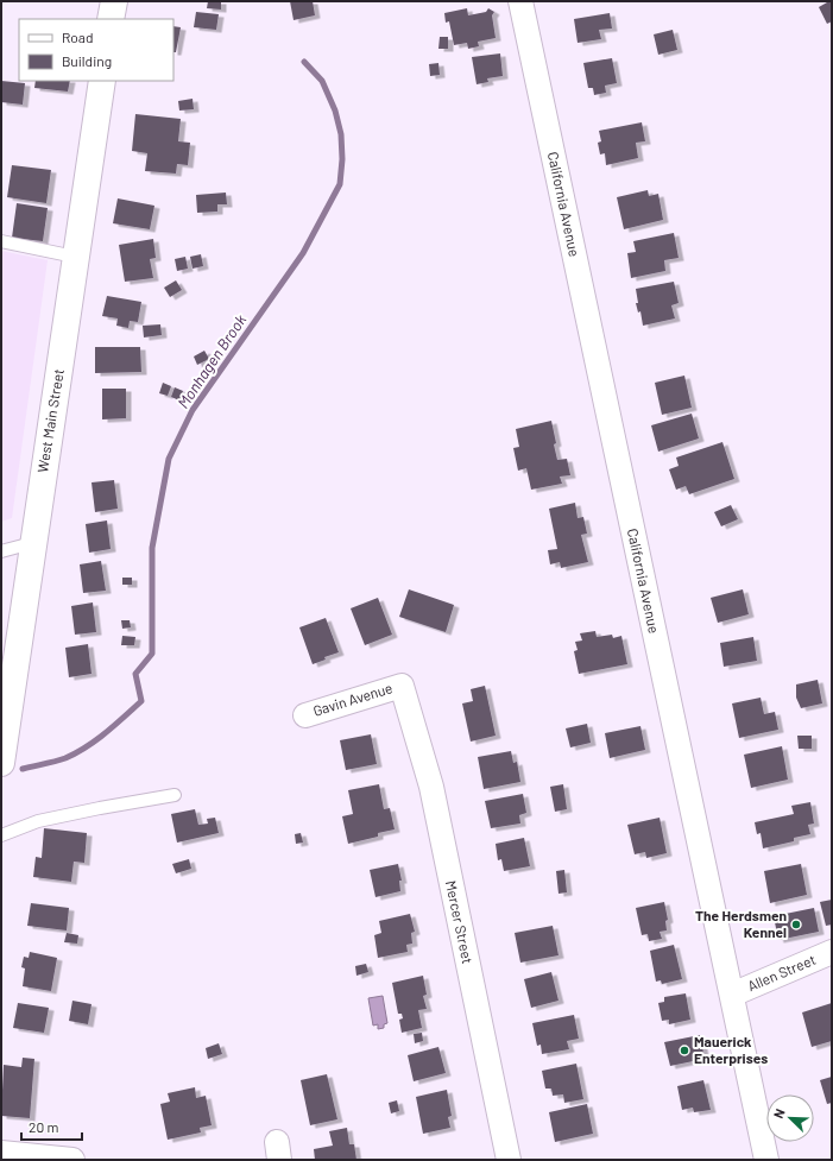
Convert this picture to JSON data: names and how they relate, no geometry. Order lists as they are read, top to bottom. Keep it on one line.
{"streets":{"street":["California Avenue","West Main Street","Gavin Avenue","Mercer Street","Allen Street"]},"crossings":[["California Avenue","Allen Street"],["Gavin Avenue","Mercer Street"]],"water":["Monhagen Brook"],"places":["The Herdsmen Kennel","Mauerick Enterprises"],"legend":["Road","Building"],"scale_bar":"20 m","north":"top left"}
